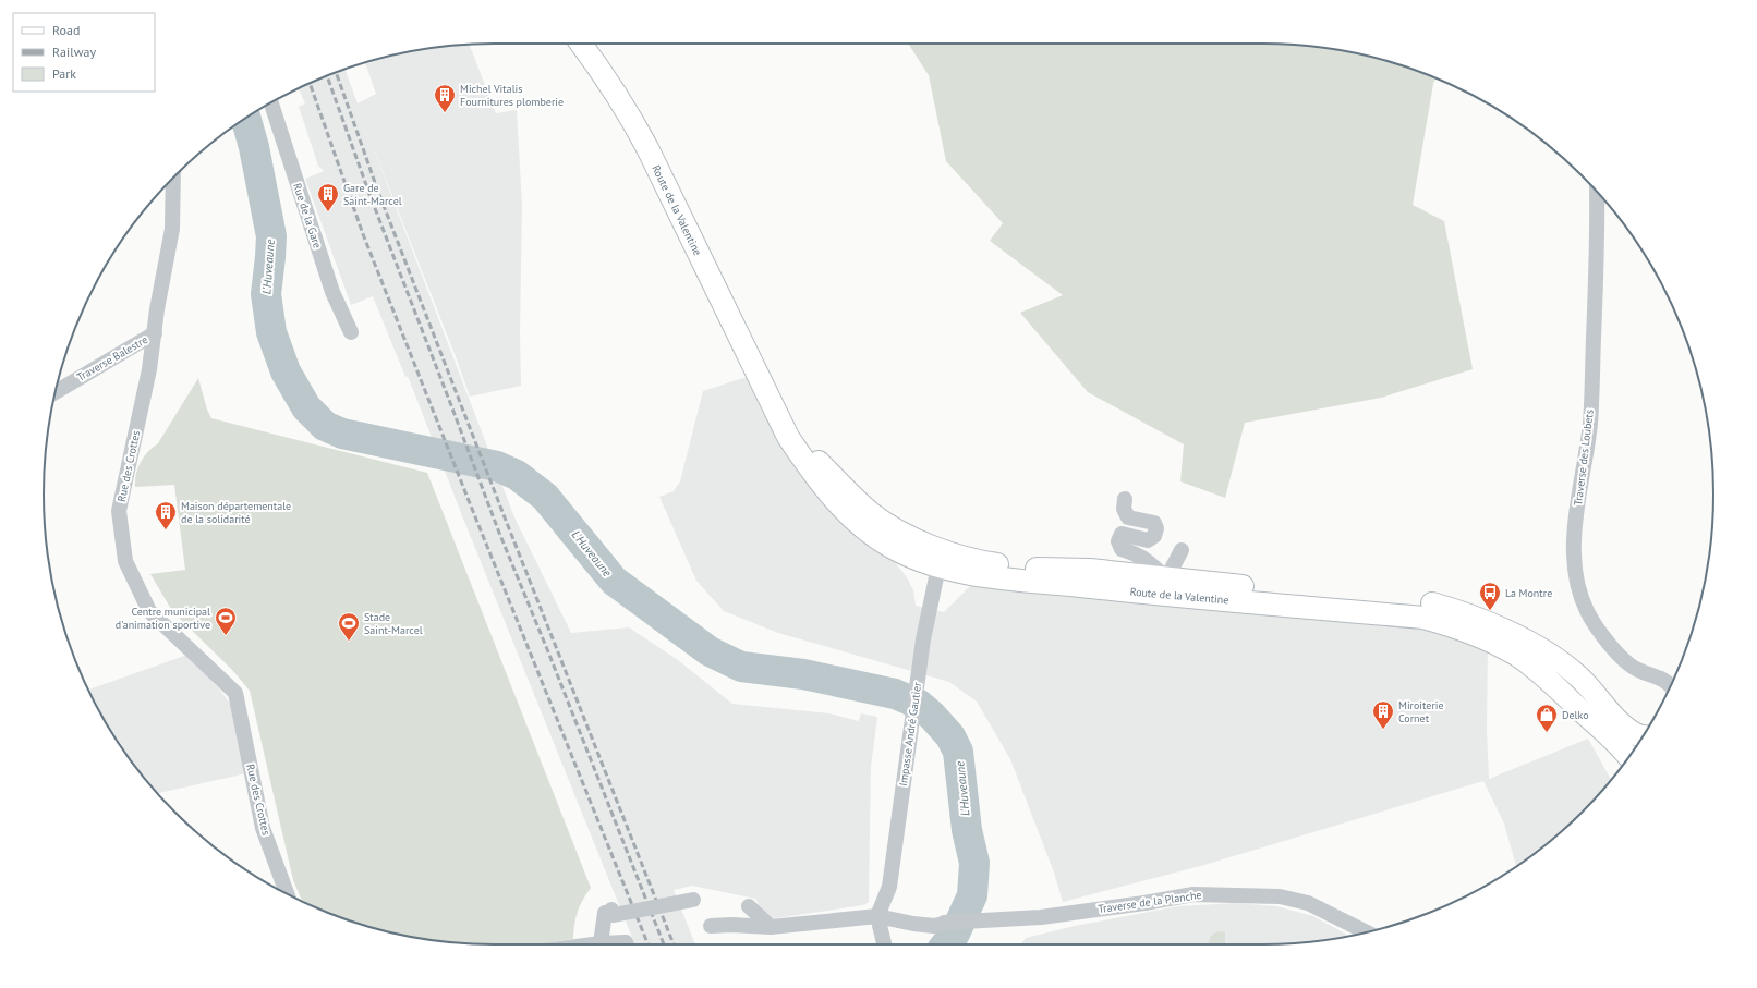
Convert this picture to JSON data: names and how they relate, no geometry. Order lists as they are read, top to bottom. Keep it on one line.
{"streets":{"main road":["Route de la Valentine"],"street":["Rue de la Gare","Traverse Balestre","Traverse des Loubets","Rue des Crottes","Impasse André Gautier","Traverse de la Planche"]},"crossings":[["Route de la Valentine","Impasse André Gautier"],["Traverse Balestre","Rue des Crottes"],["Impasse André Gautier","Traverse de la Planche"]],"water":["L'Huveaune"],"places":{"building":["Michel Vitalis Fournitures plomberie","Gare de Saint-Marcel","Maison départementale de la solidarité","Miroiterie Cornet"],"bus stop":["La Montre"],"sports":["Centre municipal d'animation sportive","Stade Saint-Marcel"],"shop":["Delko"]},"legend":["Road","Railway","Park"]}
